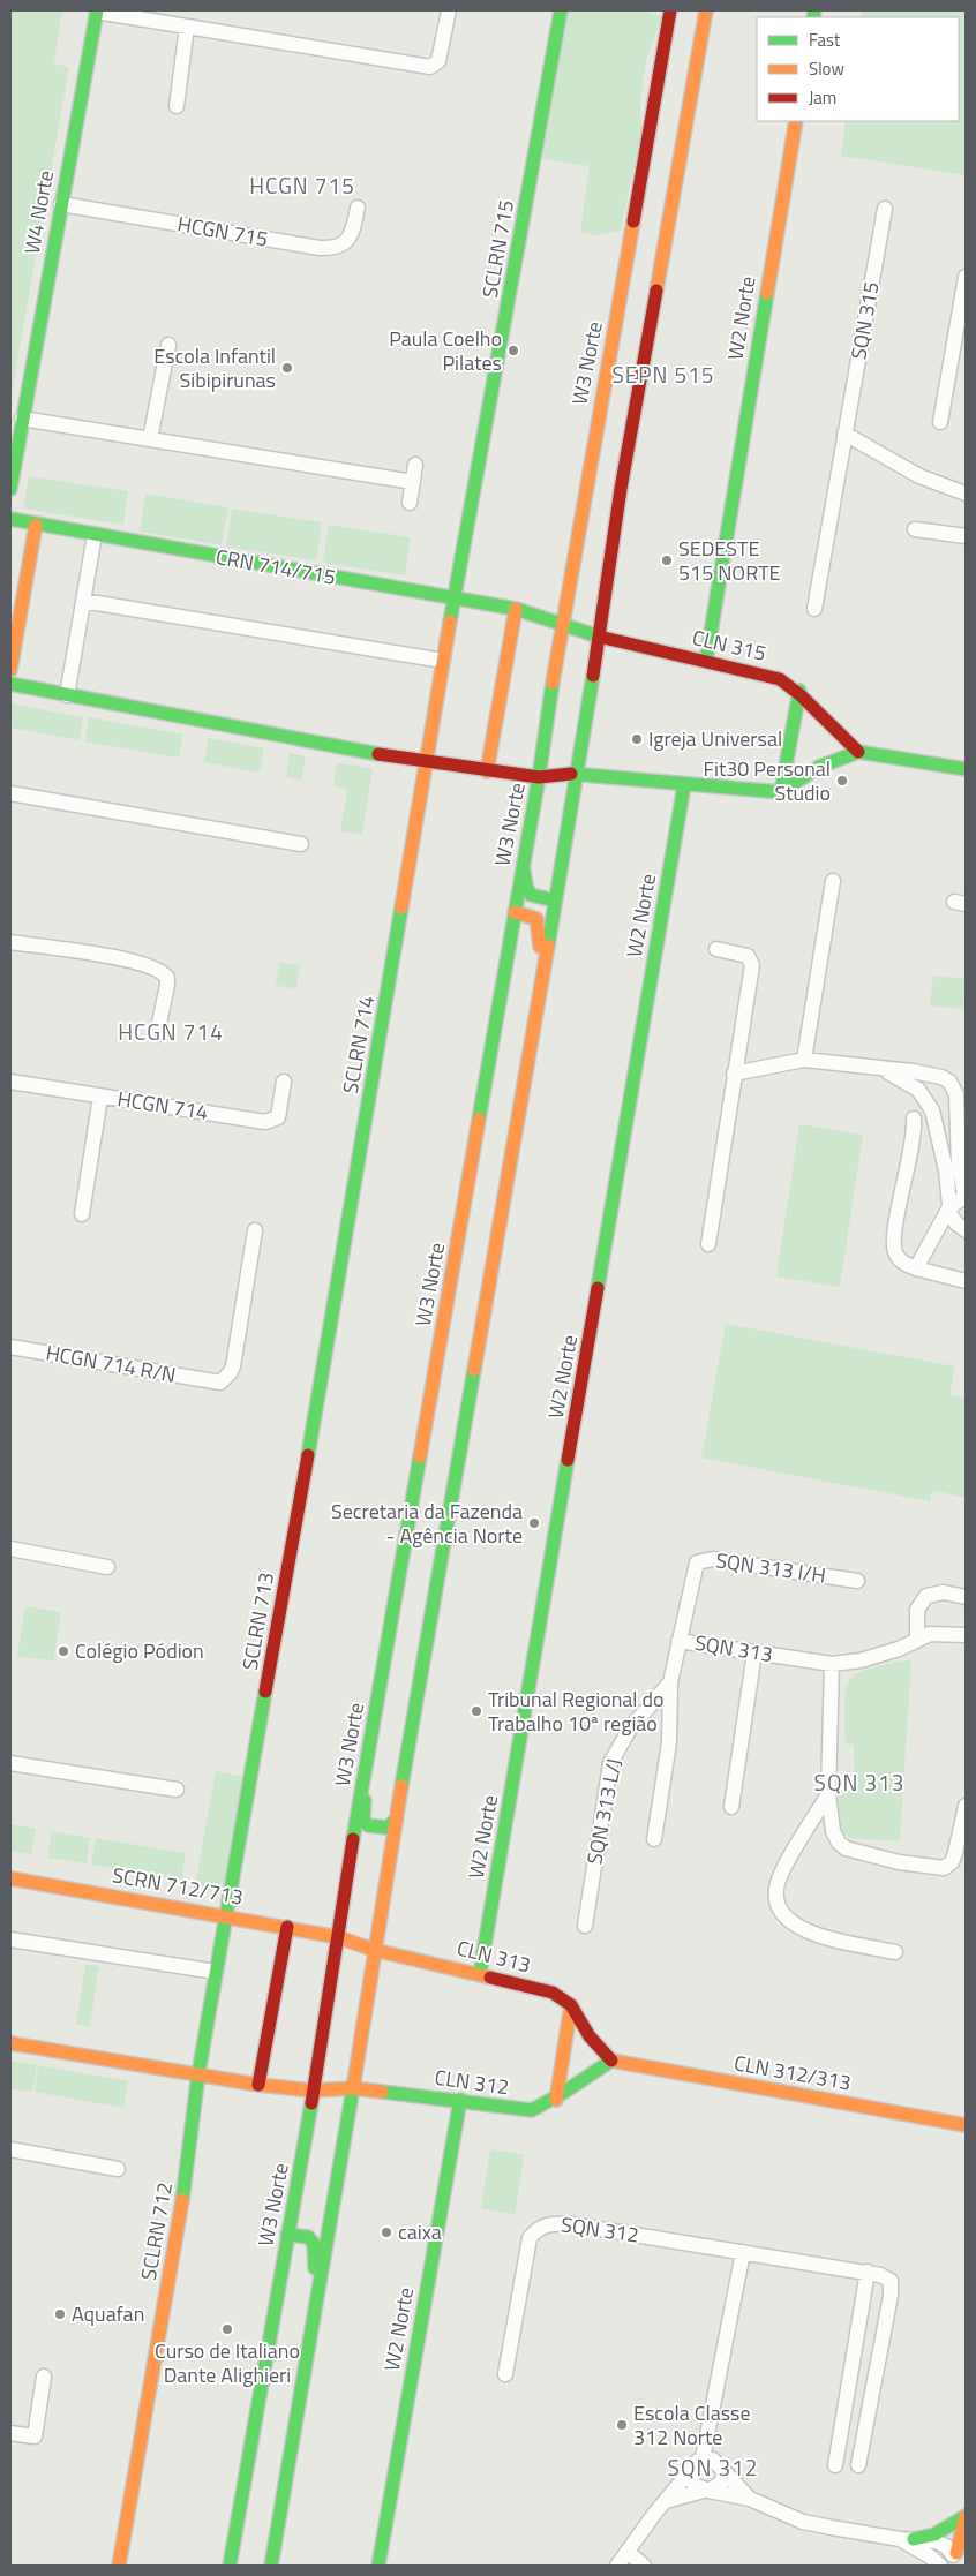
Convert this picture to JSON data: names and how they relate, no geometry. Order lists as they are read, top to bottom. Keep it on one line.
{"streets":{"street":["W4 Norte","HCGN 715","SCLRN 715","W2 Norte","SQN 315","W3 Norte","CRN 714/715","CLN 315","SCLRN 714","HCGN 714","HCGN 714 R/N","SQN 313 I/H","SCLRN 713","SQN 313","SQN 313 L/J","SCRN 712/713","CLN 313","CLN 312/313","CLN 312","SQN 312","SCLRN 712"]},"crossings":[["W4 Norte","HCGN 715"],["SCLRN 715","CRN 714/715"],["W2 Norte","CLN 315"],["W2 Norte","CLN 313"],["W2 Norte","CLN 312"],["W3 Norte","CRN 714/715"],["W3 Norte","CLN 315"],["W3 Norte","SCRN 712/713"],["W3 Norte","CLN 313"],["W3 Norte","CLN 312"],["CRN 714/715","CLN 315"],["SCLRN 714","SCLRN 713"],["SQN 313 I/H","SQN 313"],["SCLRN 713","SCRN 712/713"],["SCLRN 713","SCLRN 712"],["SQN 313","SQN 313 L/J"],["SCRN 712/713","CLN 313"],["CLN 313","CLN 312/313"],["CLN 313","CLN 312"],["CLN 312/313","CLN 312"]],"districts":["HCGN 715","SEPN 515","HCGN 714","SQN 313","SQN 312"],"places":["Paula Coelho Pilates","Escola Infantil Sibipirunas","SEDESTE 515 NORTE","Igreja Universal","Fit30 Personal Studio","Secretaria da Fazenda - Agência Norte","Colégio Pódion","Tribunal Regional do Trabalho 10ª região","caixa","Aquafan","Curso de Italiano Dante Alighieri","Escola Classe 312 Norte"],"legend":["Fast","Slow","Jam"]}
